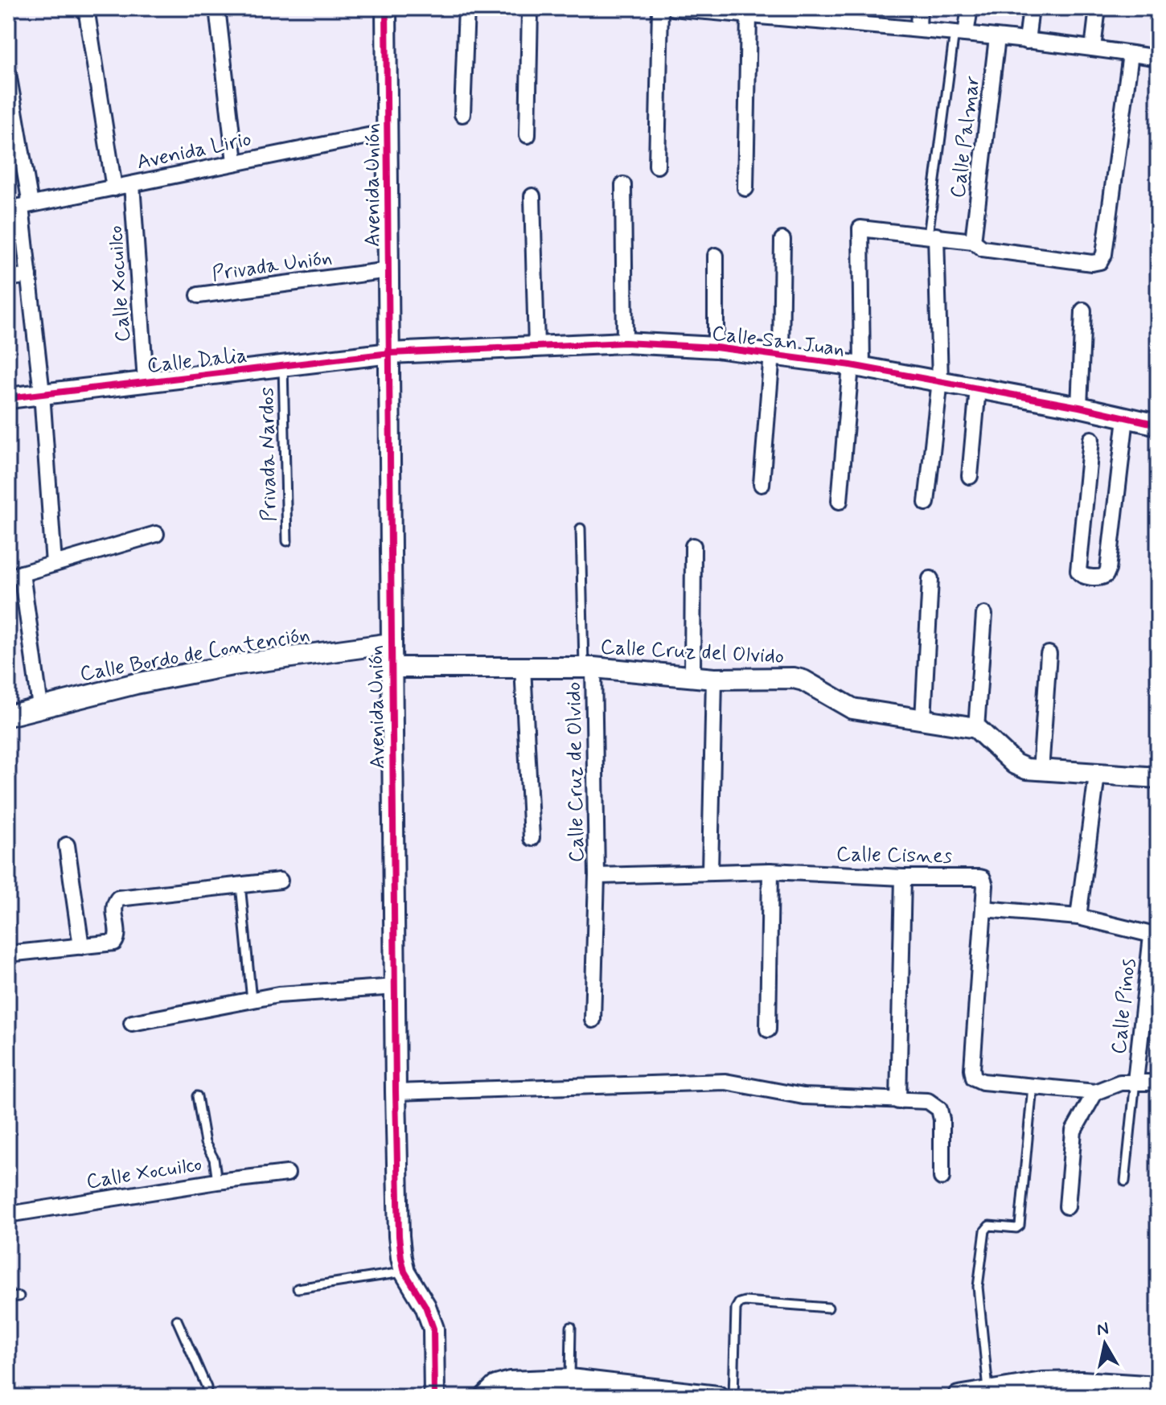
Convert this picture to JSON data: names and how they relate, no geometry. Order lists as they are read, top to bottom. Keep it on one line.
{"streets":{"street":["Calle Palmar","Avenida Lirio","Avenida Unión","Privada Unión","Calle Xocuilco","Calle San Juan","Calle Dalia","Calle Cruz del Olvido","Calle Bordo de Contención","Calle Cruz de Olvido","Calle Cisnes","Calle Pinos"],"lane":["Privada Nardos"]},"crossings":[["Avenida Lirio","Avenida Unión"],["Avenida Lirio","Calle Xocuilco"],["Avenida Unión","Privada Unión"],["Avenida Unión","Calle San Juan"],["Avenida Unión","Calle Dalia"],["Avenida Unión","Calle Cruz del Olvido"],["Avenida Unión","Calle Bordo de Contención"],["Calle Xocuilco","Calle Dalia"],["Calle San Juan","Calle Dalia"],["Calle Dalia","Privada Nardos"],["Calle Cruz del Olvido","Calle Cruz de Olvido"],["Calle Cruz de Olvido","Calle Cisnes"]],"north":"top"}
